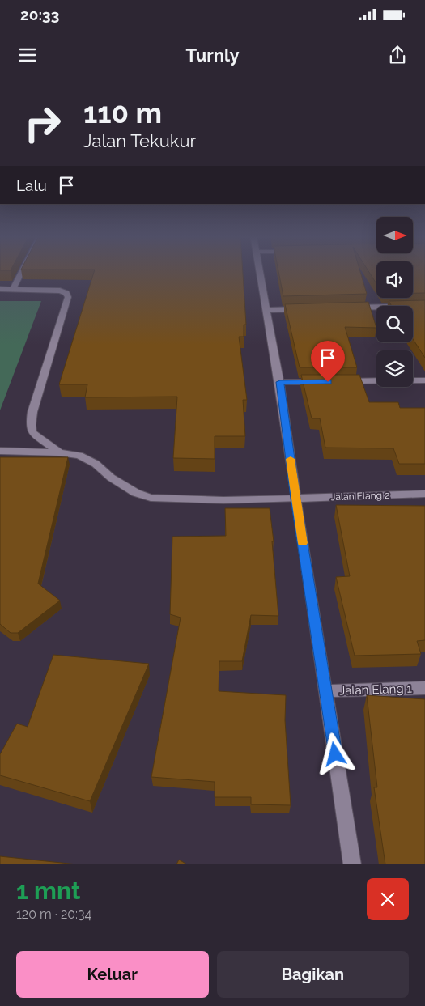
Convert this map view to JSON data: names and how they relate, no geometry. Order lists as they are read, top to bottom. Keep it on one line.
{"streets":{"street":["Jalan Elang 2","Jalan Elang 1"]},"north":"right","page":{"status":"20:33","header":"Turnly","turn":["110 m","Jalan Tekukur"],"then":"Lalu","heading":["1 mnt","120 m · 20:34"],"buttons":["Keluar","Bagikan"]}}
